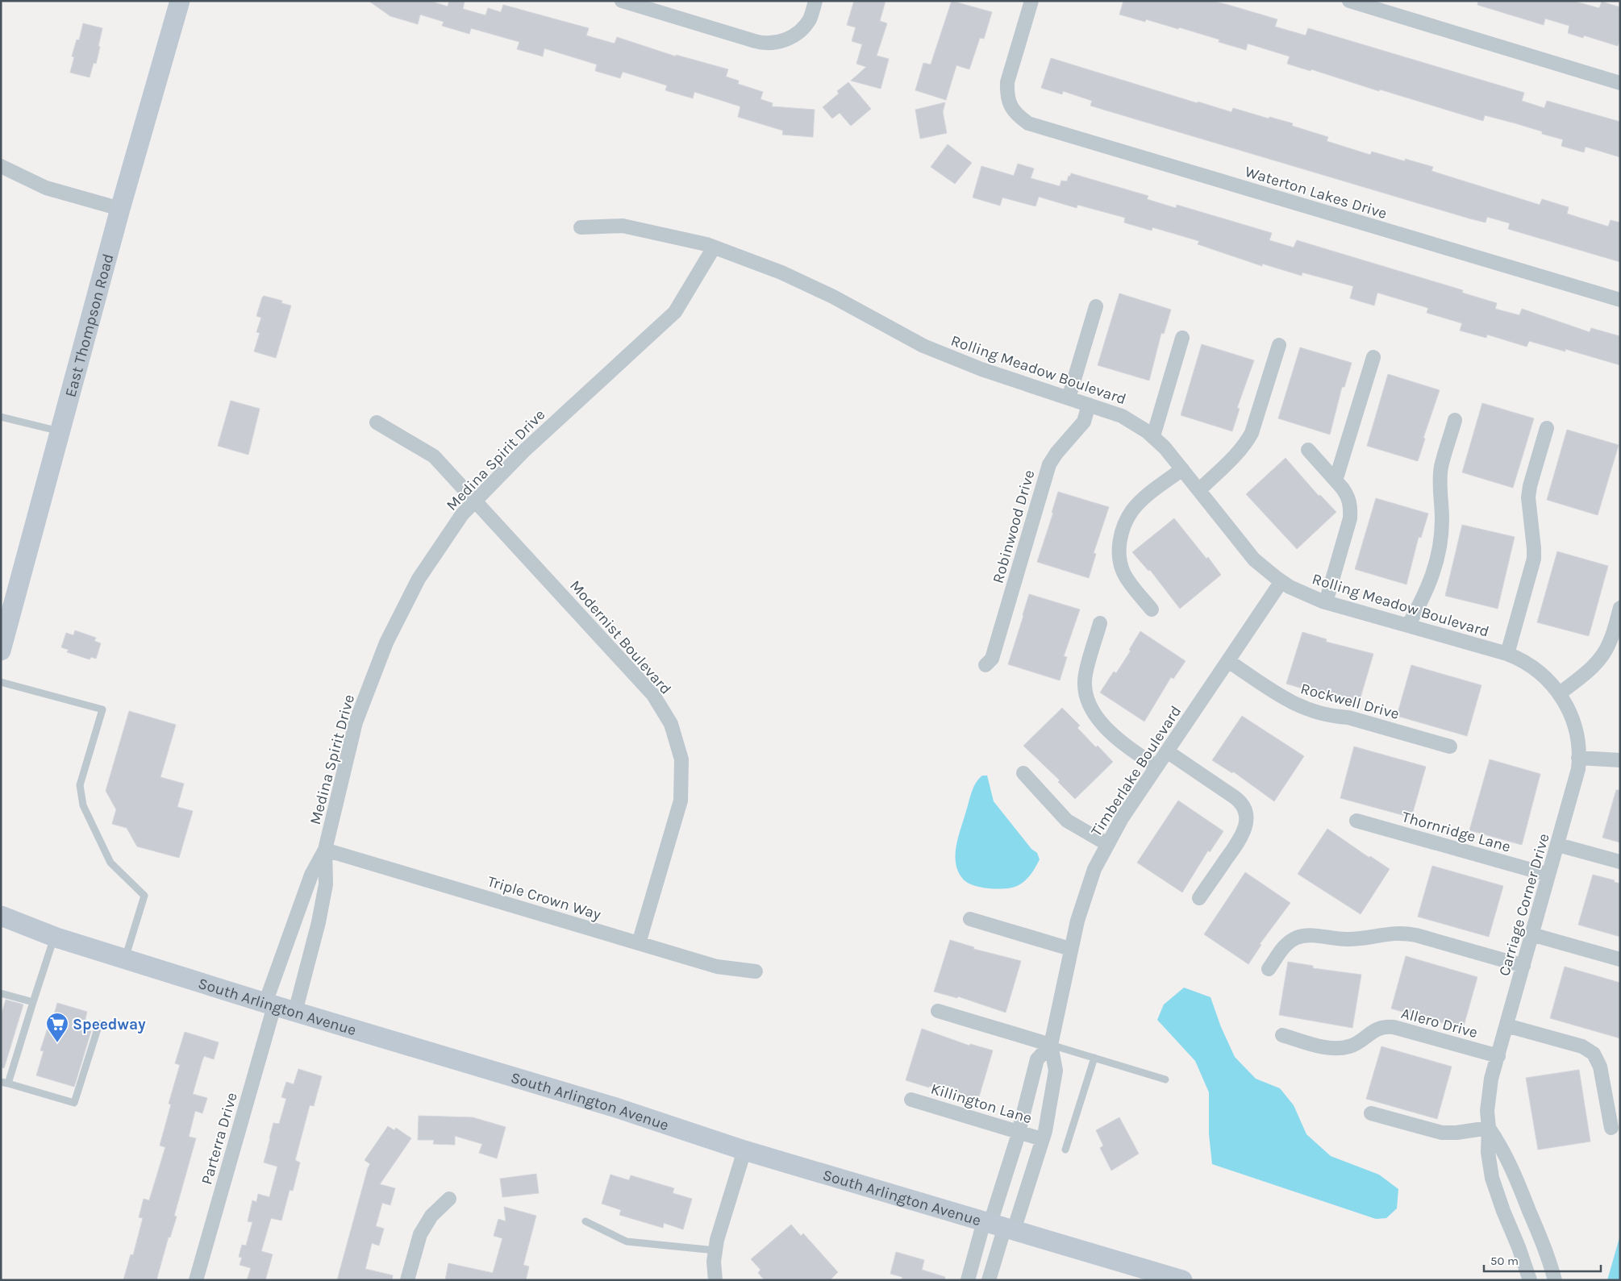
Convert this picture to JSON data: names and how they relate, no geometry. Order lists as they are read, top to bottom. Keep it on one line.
{"streets":{"main road":["East Thompson Road","South Arlington Avenue"],"street":["Waterton Lakes Drive","Rolling Meadow Boulevard","Medina Spirit Drive","Robinwood Drive","Modernist Boulevard","Rockwell Drive","Timberlake Boulevard","Thornridge Lane","Triple Crown Way","Carriage Corner Drive","Allero Drive","Killington Lane","Parterra Drive"]},"crossings":[["Rolling Meadow Boulevard","Medina Spirit Drive"],["Rolling Meadow Boulevard","Robinwood Drive"],["Rolling Meadow Boulevard","Timberlake Boulevard"],["Rolling Meadow Boulevard","Carriage Corner Drive"],["Medina Spirit Drive","Modernist Boulevard"],["Medina Spirit Drive","Triple Crown Way"],["Medina Spirit Drive","South Arlington Avenue"],["Medina Spirit Drive","Parterra Drive"],["Modernist Boulevard","Triple Crown Way"],["Rockwell Drive","Timberlake Boulevard"],["Thornridge Lane","Carriage Corner Drive"],["Carriage Corner Drive","Allero Drive"],["South Arlington Avenue","Parterra Drive"]],"places":{"supermarket":["Speedway"]},"scale_bar":"50 m"}
